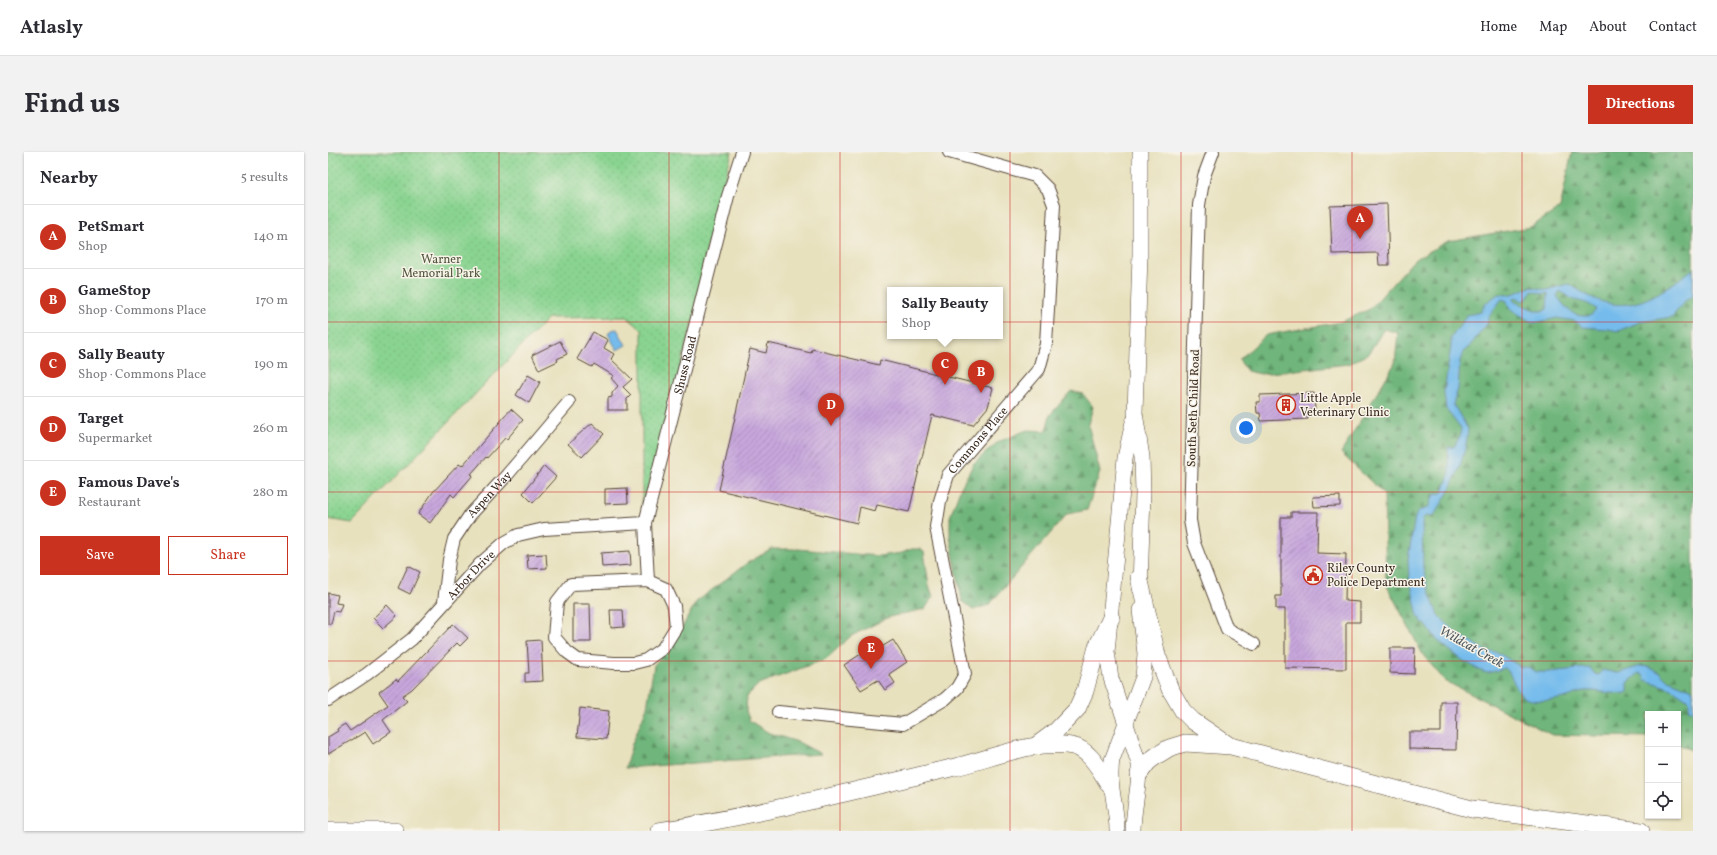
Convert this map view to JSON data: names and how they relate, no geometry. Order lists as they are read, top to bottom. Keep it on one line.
{"streets":{"street":["Shuss Road","South Seth Child Road","Commons Place","Aspen Way","Arbor Drive"]},"crossings":[["Shuss Road","Arbor Drive"],["Aspen Way","Arbor Drive"]],"water":["Wildcat Creek"],"parks":["Warner Memorial Park"],"places":{"building":["Little Apple Veterinary Clinic"],"public building":["Riley County Police Department"]},"page":{"header":"Atlasly","nav":["Home","Map","About","Contact"],"title":"Find us","buttons":["Directions",["Save","Share"]],"heading":["Nearby","5 results"],"list":[{"mark":"A","name":"PetSmart","note":"Shop","value":"140 m"},{"mark":"B","name":"GameStop","note":"Shop · Commons Place","value":"170 m"},{"mark":"C","name":"Sally Beauty","note":"Shop · Commons Place","value":"190 m"},{"mark":"D","name":"Target","note":"Supermarket","value":"260 m"},{"mark":"E","name":"Famous Dave's","note":"Restaurant","value":"280 m"}],"pins":["A","C","B","D","E"],"popup":["Sally Beauty","Shop"],"map_buttons":["+","−"]}}
